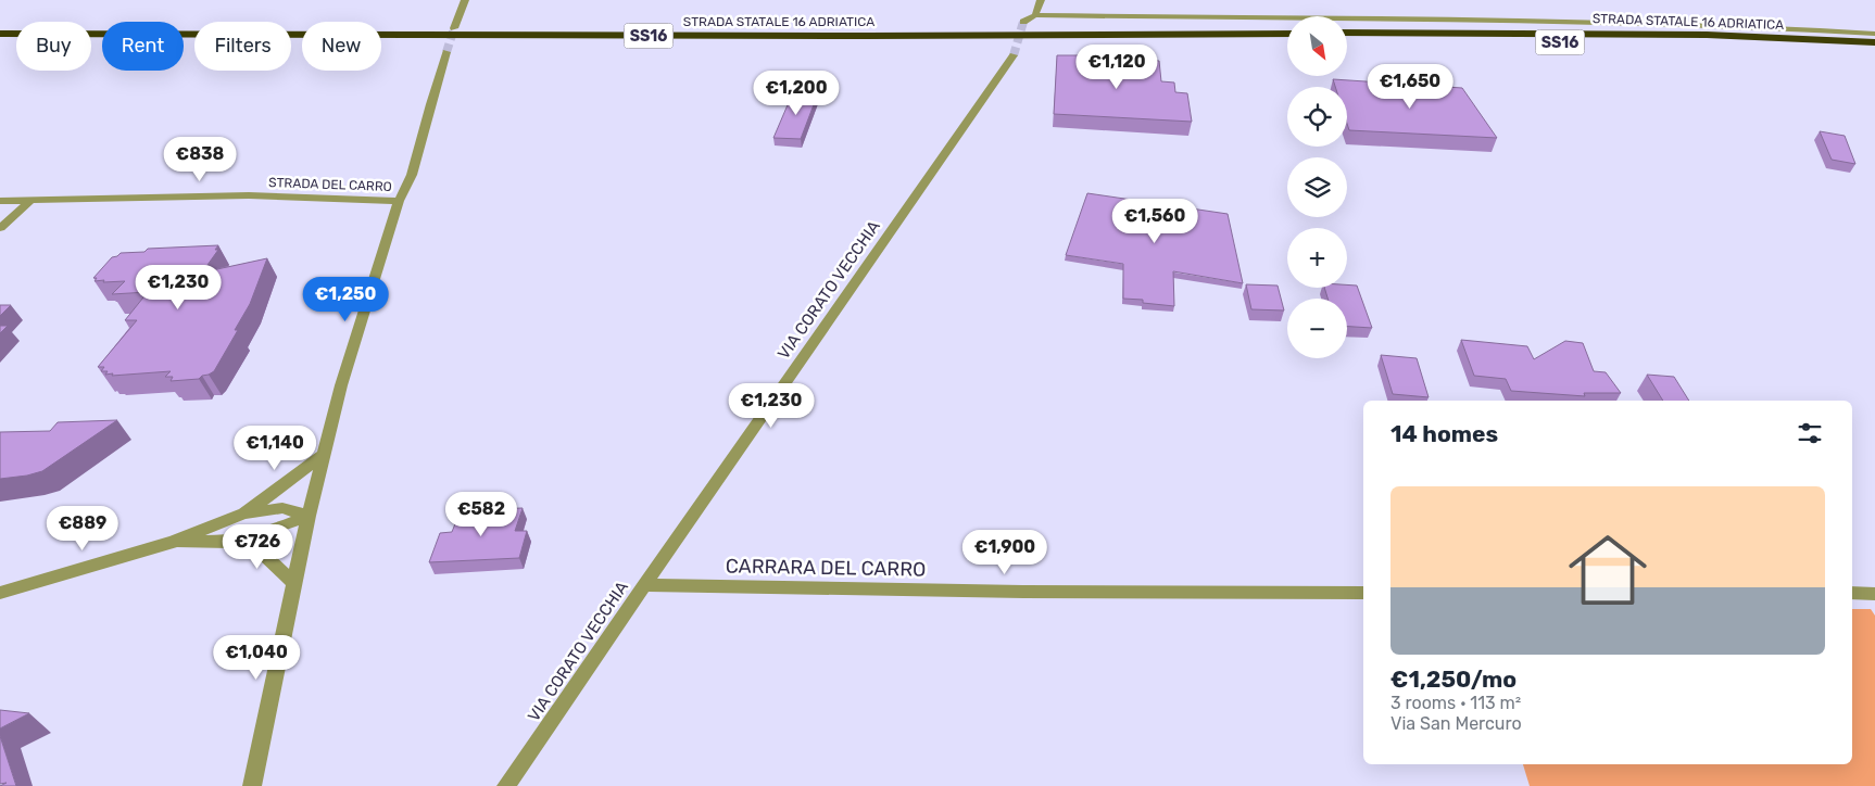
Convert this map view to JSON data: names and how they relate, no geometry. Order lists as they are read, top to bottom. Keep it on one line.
{"streets":{"highway":["STRADA STATALE 16 ADRIATICA","SS16"],"street":["STRADA DEL CARRO","VIA CORATO VECCHIA","CARRARA DEL CARRO"]},"crossings":[["VIA CORATO VECCHIA","CARRARA DEL CARRO"]],"north":"bottom right","page":{"map_buttons":["+","−"],"chip":["Buy","Rent","Filters","New"],"price":["€1,120","€1,650","€1,200","€838","€1,560","€1,230","€1,250","€1,230","€1,140","€582","€889","€726","€1,900","€1,040"],"heading":"14 homes","list":[{"name":"€1,250/mo","note":"3 rooms · 113 m² · Via San Mercuro"}]}}
